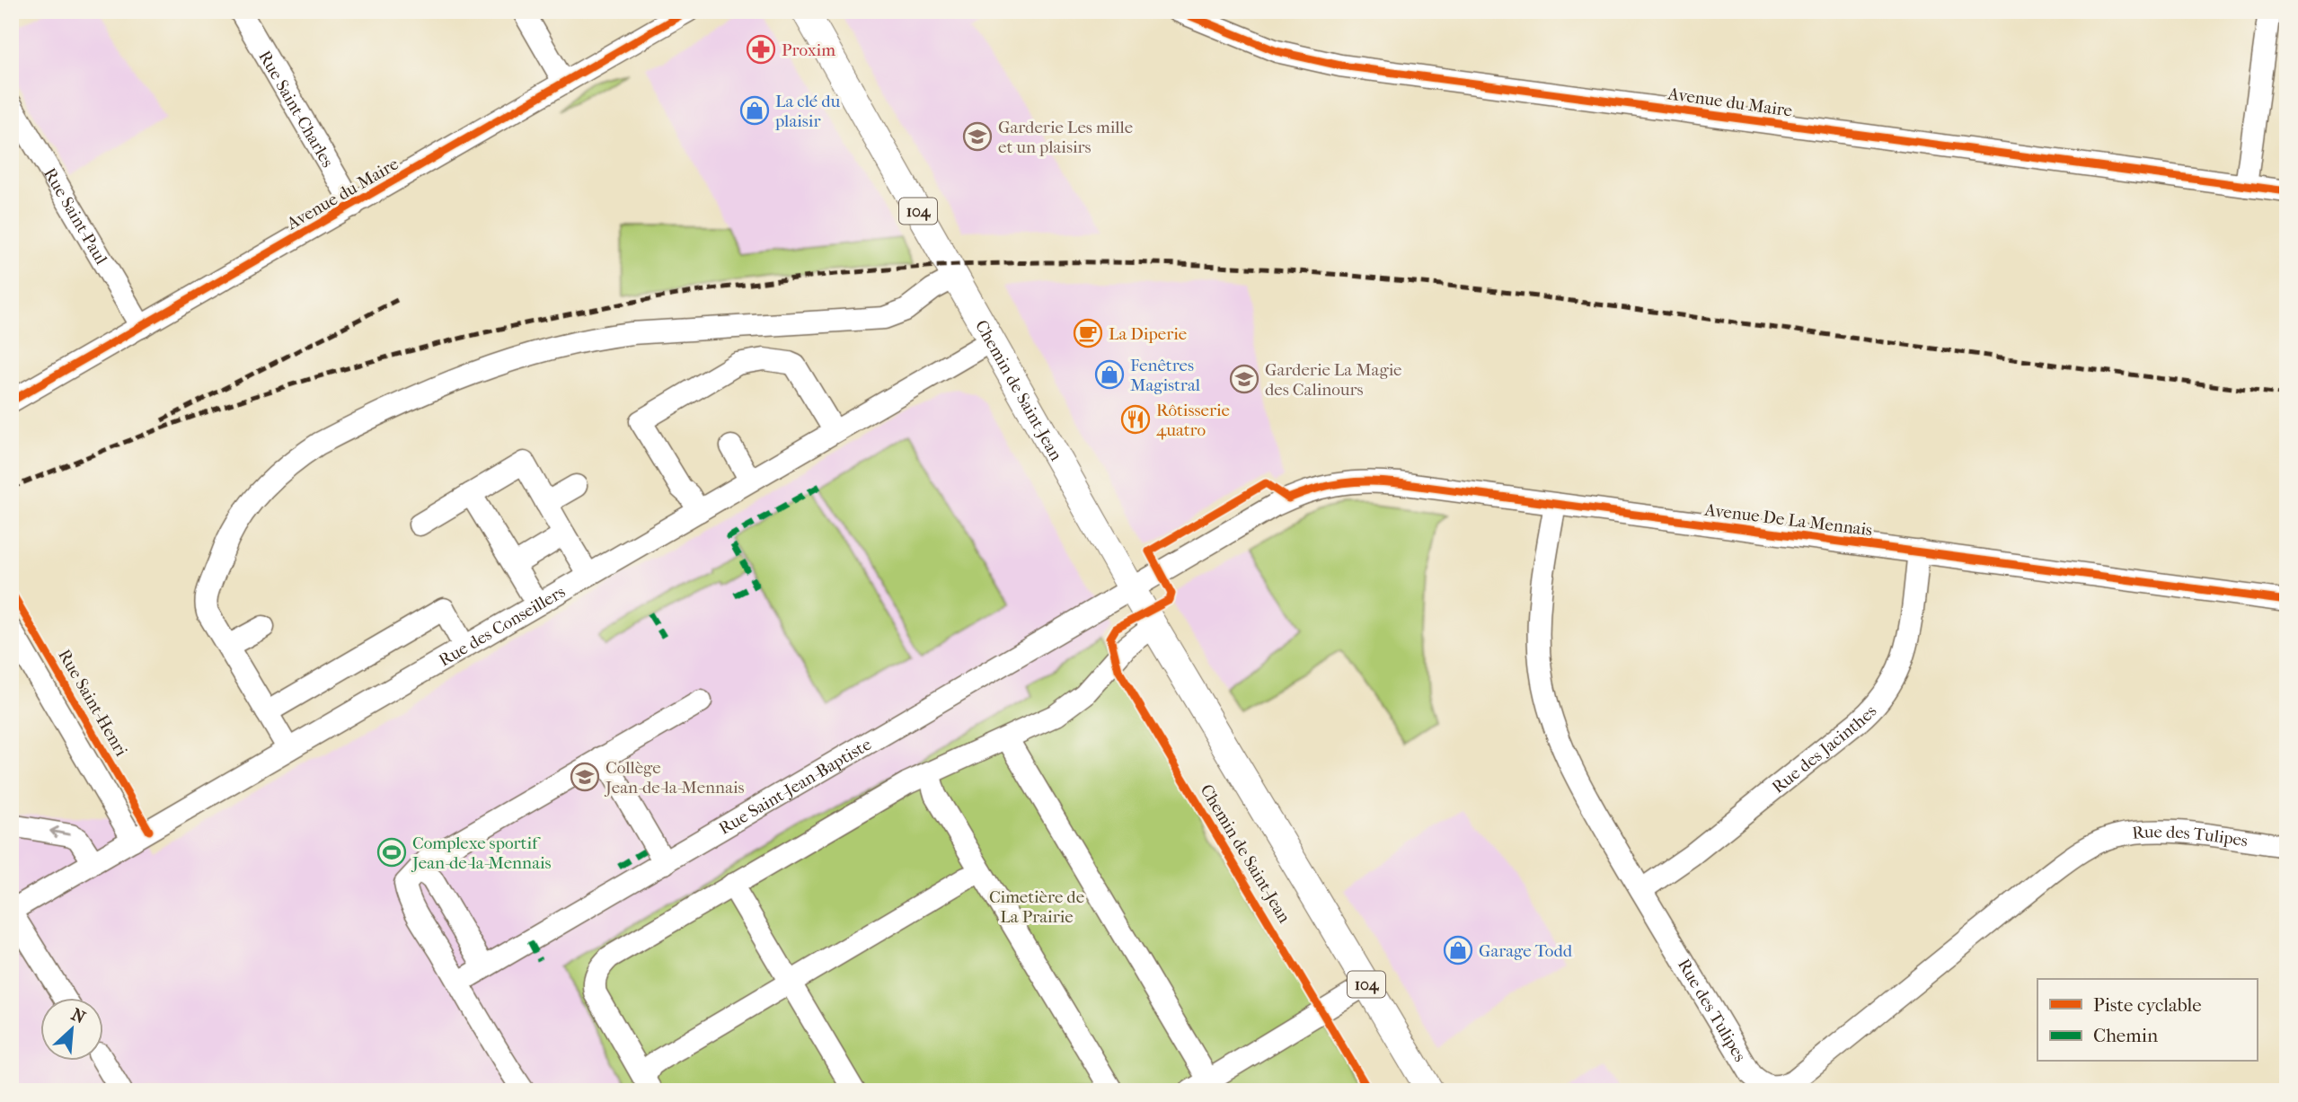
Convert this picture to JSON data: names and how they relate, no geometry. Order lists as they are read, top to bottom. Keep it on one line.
{"streets":{"main road":["104","Chemin de Saint-Jean"],"street":["Avenue du Maire","Rue Saint-Charles","Rue Saint-Paul","Avenue De La Mennais","Rue des Conseillers","Rue Saint-Henri","Rue des Jacinthes","Rue Saint-Jean-Baptiste","Rue des Tulipes"]},"crossings":[["Avenue du Maire","Rue Saint-Charles"],["Avenue du Maire","Rue Saint-Paul"],["Chemin de Saint-Jean","Avenue De La Mennais"],["Chemin de Saint-Jean","Rue des Conseillers"],["Chemin de Saint-Jean","Rue Saint-Jean-Baptiste"],["Avenue De La Mennais","Rue des Jacinthes"],["Avenue De La Mennais","Rue Saint-Jean-Baptiste"],["Avenue De La Mennais","Rue des Tulipes"],["Rue des Conseillers","Rue Saint-Henri"],["Rue des Jacinthes","Rue des Tulipes"]],"parks":["Cimetière de La Prairie"],"places":{"pharmacy":["Proxim"],"shop":["La clé du plaisir","Fenêtres Magistral","Garage Todd"],"school or university":["Garderie Les mille et un plaisirs","Garderie La Magie des Calinours","Collège Jean-de-la-Mennais"],"cafe":["La Diperie"],"restaurant":["Rôtisserie 4uatro"],"sports":["Complexe sportif Jean-de-la-Mennais"]},"legend":["Piste cyclable","Chemin"],"north":"top right"}
